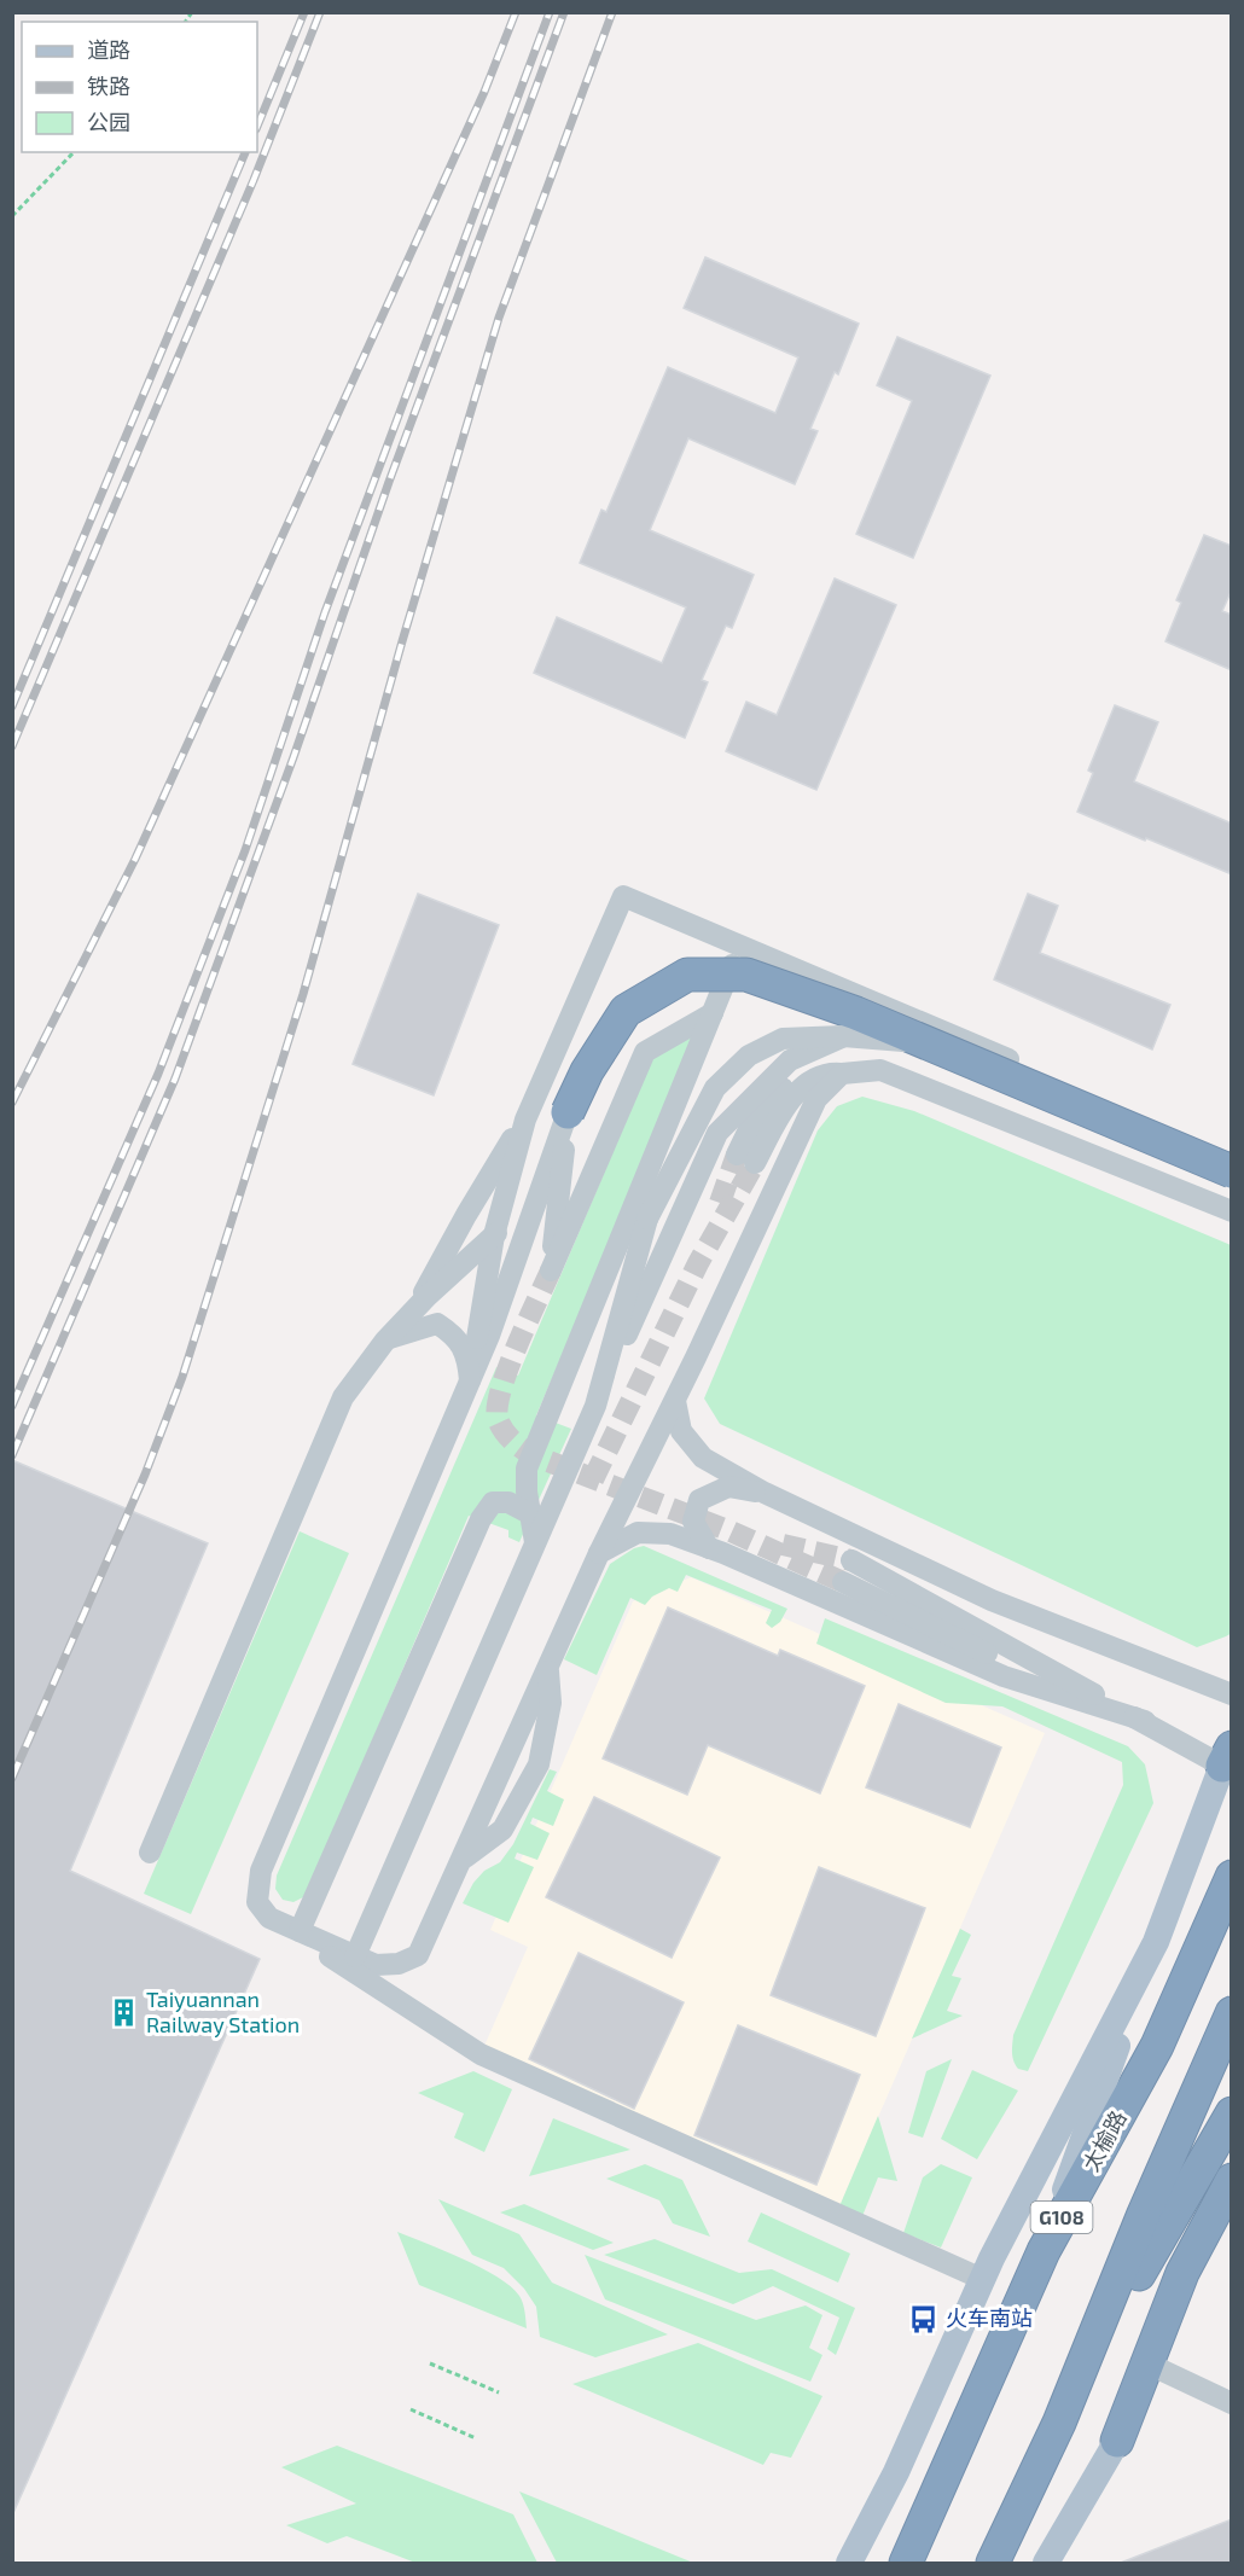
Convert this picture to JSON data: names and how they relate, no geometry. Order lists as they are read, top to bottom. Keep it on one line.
{"streets":{"highway":["太榆路","G108"]},"places":{"building":["Taiyuannan Railway Station"],"bus stop":["火车南站"]},"legend":["道路","铁路","公园"]}
